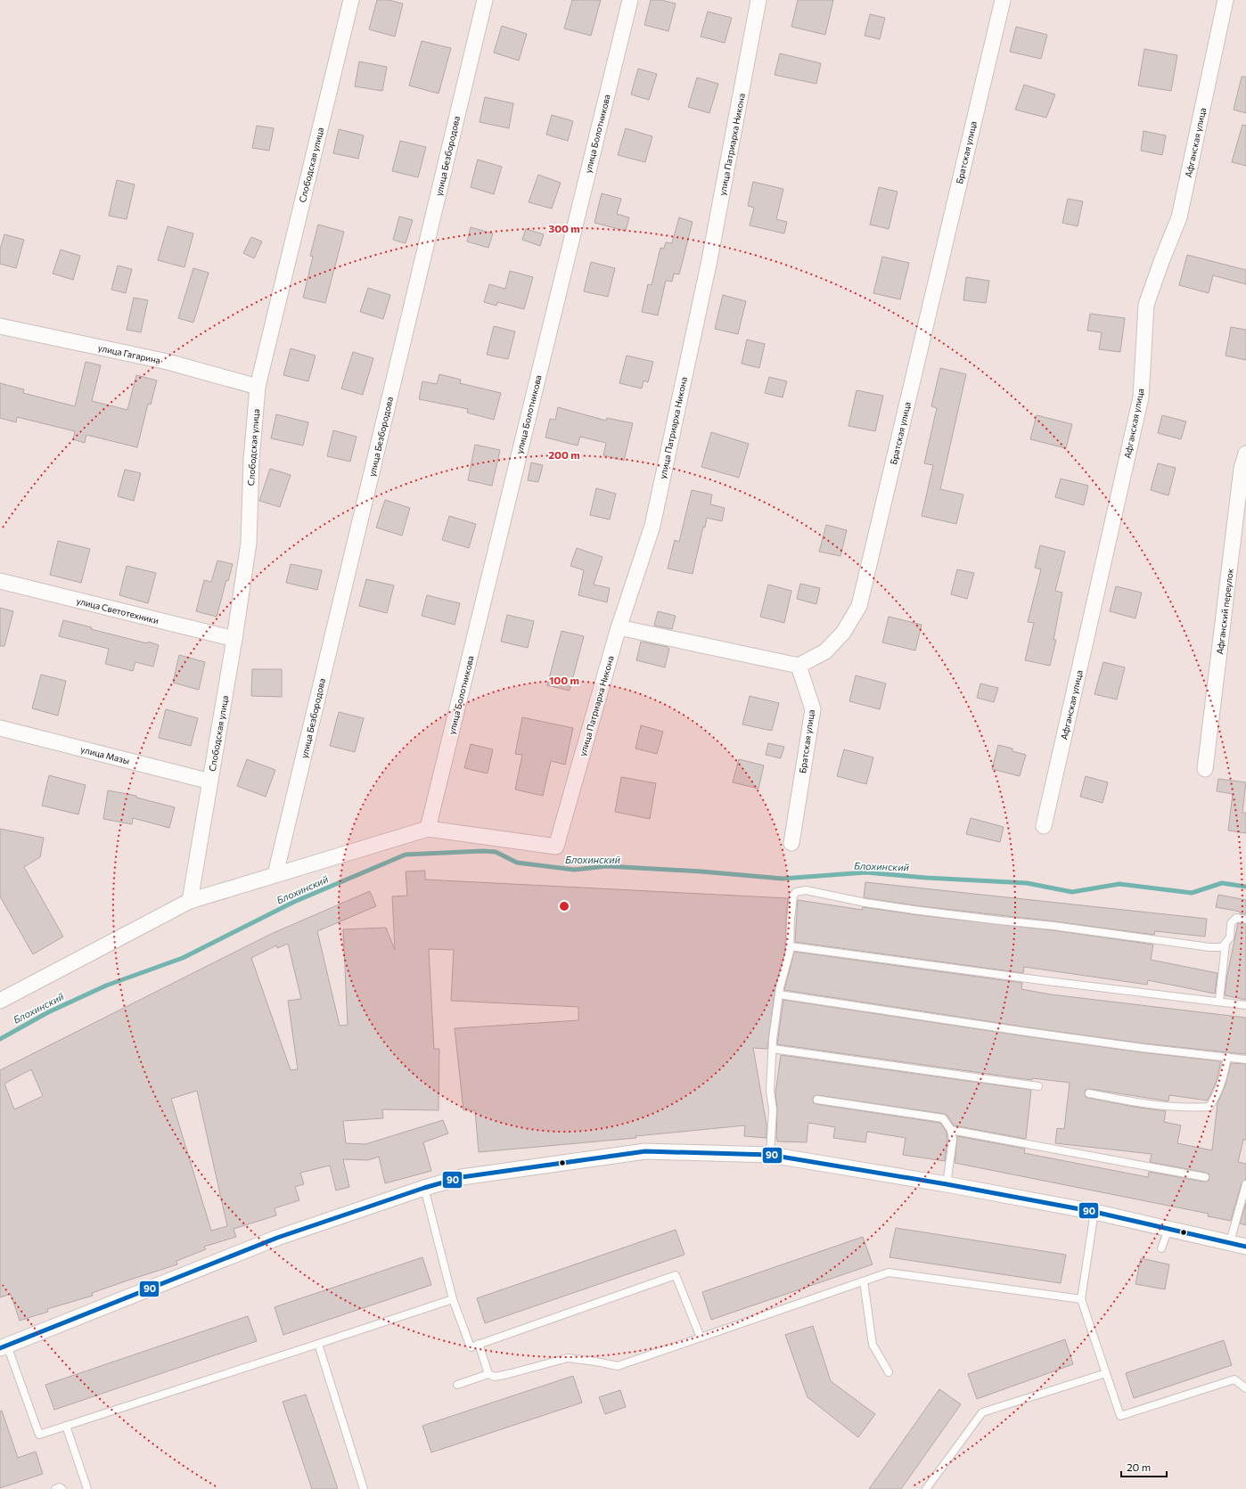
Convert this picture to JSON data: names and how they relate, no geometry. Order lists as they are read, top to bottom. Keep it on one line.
{"streets":{"street":["улица Болотникова","Афганская улица","улица Патриарха Никона","Братская улица","улица Безбородова","Слободская улица","улица Гагарина","улица Светотехники","Афганский переулок","улица Мазы"]},"crossings":[["улица Болотникова","улица Патриарха Никона"],["Слободская улица","улица Гагарина"],["Слободская улица","улица Светотехники"],["Слободская улица","улица Мазы"]],"water":["Блохинский"],"lines":["transit line 90"],"scale_bar":"20 m","rings":["300 m","200 m","100 m"]}
